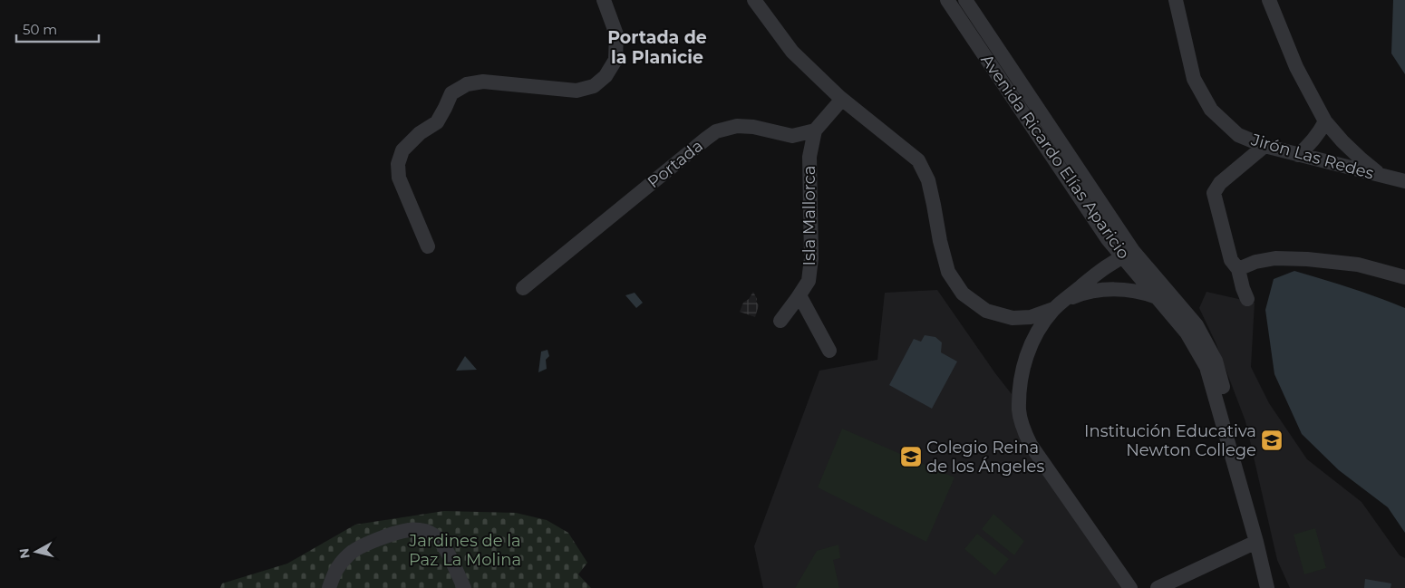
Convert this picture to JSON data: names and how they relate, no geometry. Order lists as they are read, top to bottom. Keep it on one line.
{"streets":{"street":["Avenida Ricardo Elías Aparicio","Jirón Las Redes","Portada","Isla Mallorca"]},"crossings":[["Portada","Isla Mallorca"]],"districts":["Portada de la Planicie"],"parks":["Jardines de la Paz La Molina"],"places":{"school or university":["Institución Educativa Newton College","Colegio Reina de los Ángeles"]},"scale_bar":"50 m","north":"left"}
